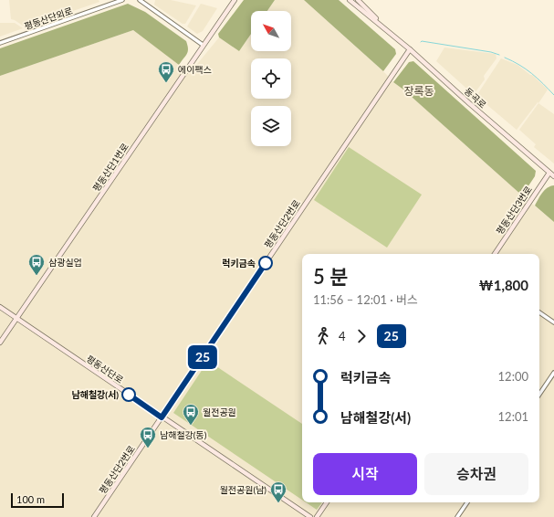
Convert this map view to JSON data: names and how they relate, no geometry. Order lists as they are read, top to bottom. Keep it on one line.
{"streets":{"street":["평동산단외로","동곡로","평동산단1번로","평동산단3번로","평동산단2번로","평동산단로"]},"crossings":[["동곡로","평동산단3번로"],["동곡로","평동산단2번로"],["평동산단1번로","평동산단로"],["평동산단2번로","평동산단로"]],"districts":["장록동"],"places":{"bus stop":["에이팩스","삼광실업","월전공원","남해철강(동)","월전공원(남)"],"other":["럭키금속","남해철강(서)"]},"lines":["bus line 25"],"scale_bar":"100 m","north":"top left","page":{"on_map":"25","heading":["5 분","11:56 – 12:01 · 버스","₩1,800"],"legs":["4","25"],"list":[{"name":"럭키금속","value":"12:00"},{"name":"남해철강(서)","value":"12:01"}],"buttons":["시작","승차권"],"scale":"100 m"}}
